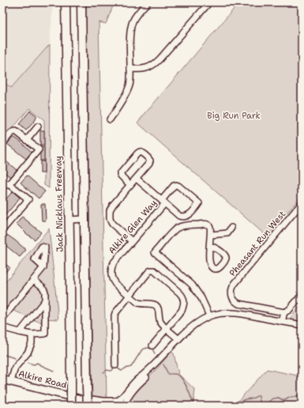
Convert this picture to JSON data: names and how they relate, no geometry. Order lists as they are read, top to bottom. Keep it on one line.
{"streets":{"highway":["Jack Nicklaus Freeway"],"main road":["Alkire Road"],"street":["Alkire Glen Way","Pheasant Run West"]},"parks":["Big Run Park"]}
